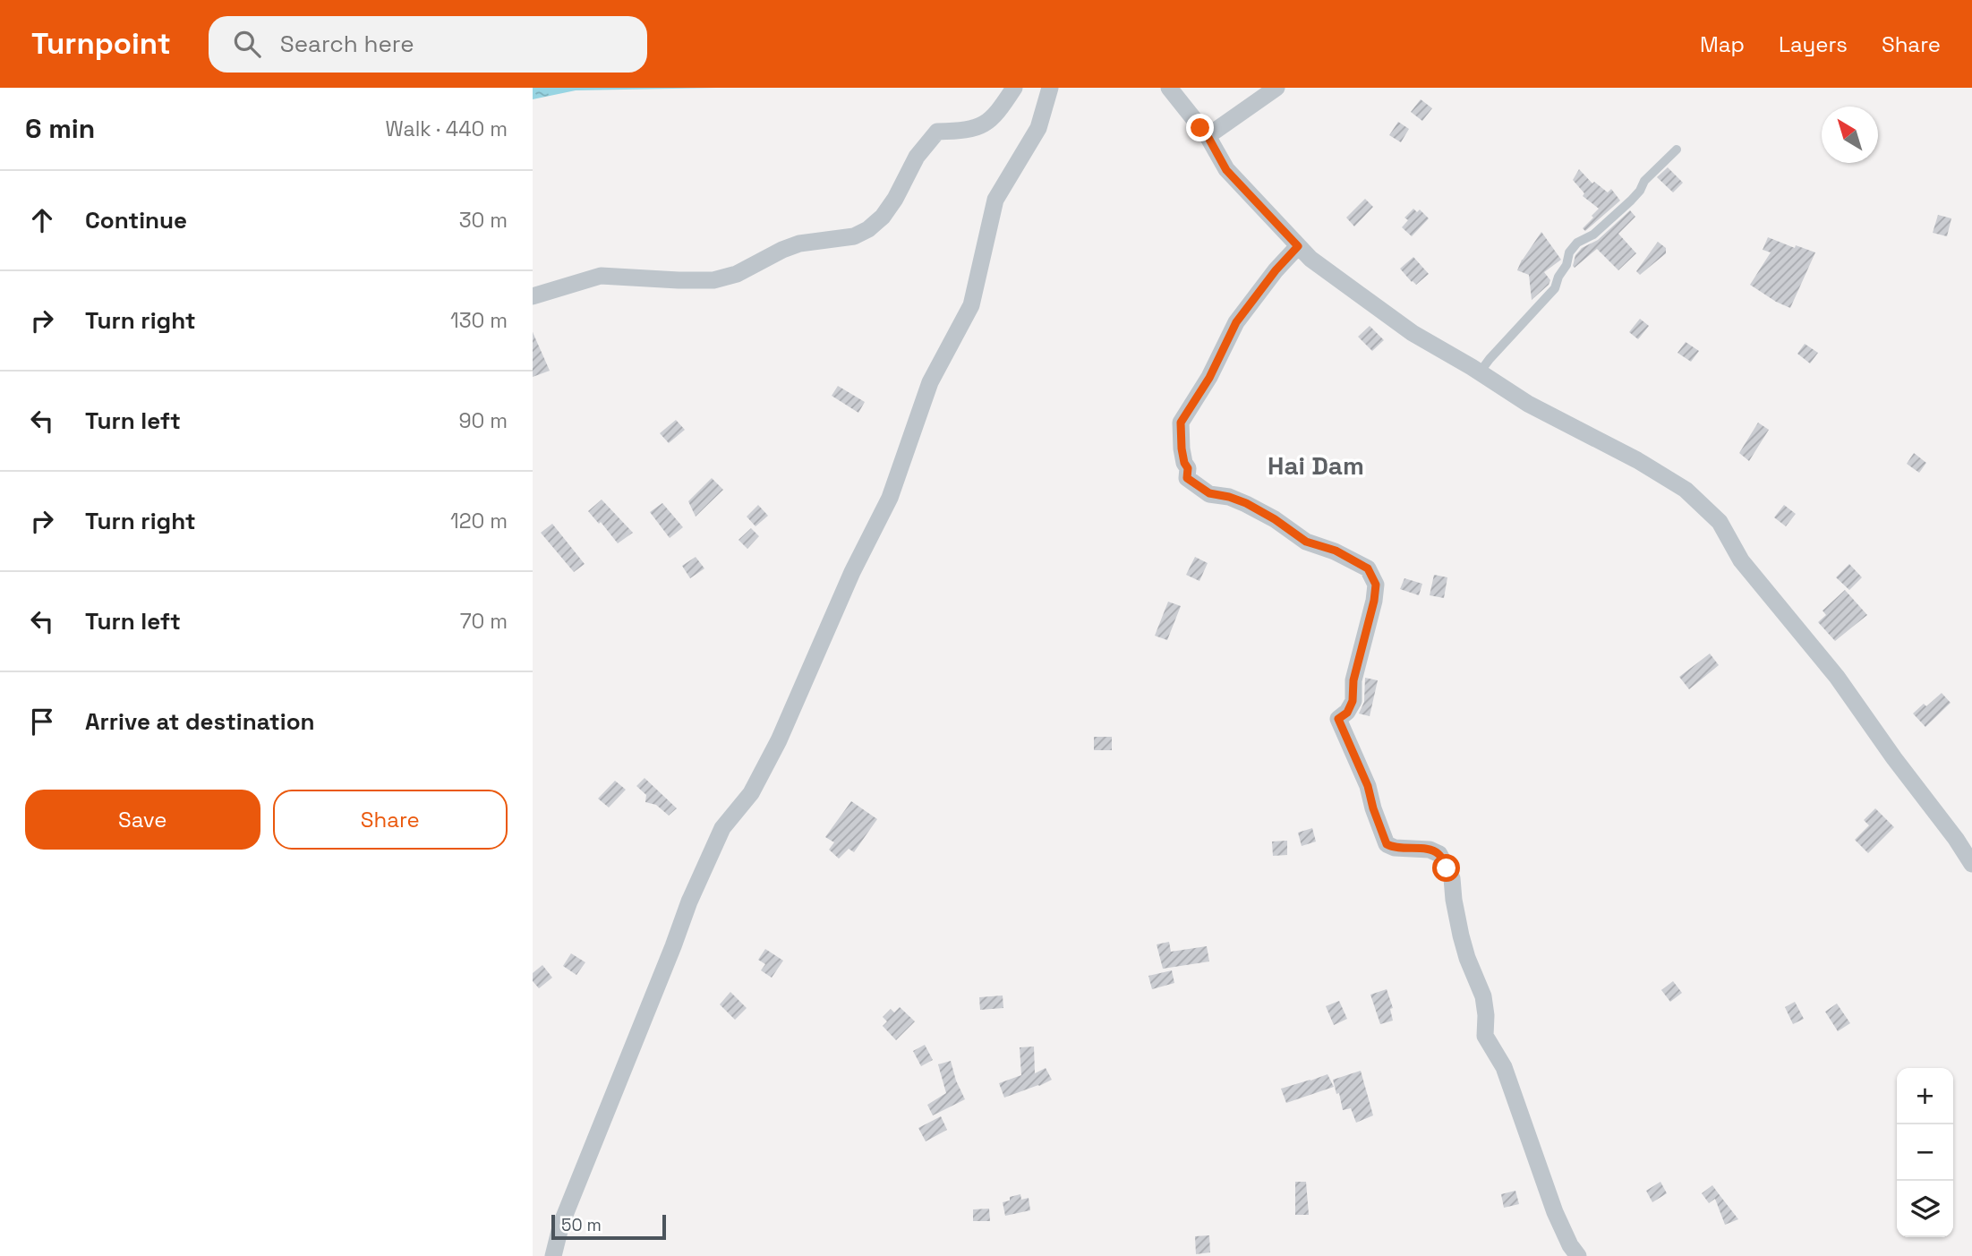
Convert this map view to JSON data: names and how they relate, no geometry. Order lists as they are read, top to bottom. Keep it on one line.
{"districts":["Hai Dam"],"scale_bar":"50 m","north":"top left","page":{"header":"Turnpoint","search":"Search here","nav":["Map","Layers","Share"],"heading":["6 min","Walk · 440 m"],"list":[["Continue","30 m"],["Turn right","130 m"],["Turn left","90 m"],["Turn right","120 m"],["Turn left","70 m"],"Arrive at destination"],"buttons":["Save","Share"],"map_buttons":["+","−"],"scale":"50 m"}}
